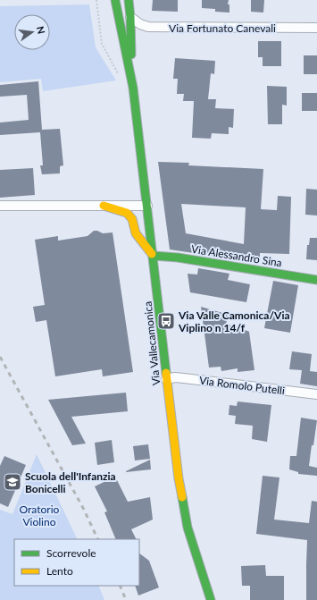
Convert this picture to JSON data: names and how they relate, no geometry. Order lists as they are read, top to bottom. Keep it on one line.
{"streets":{"main road":["Via Alessandro Sina","Via Vallecamonica"],"street":["Via Fortunato Canevali","Via Romolo Putelli"]},"crossings":[["Via Fortunato Canevali","Via Vallecamonica"],["Via Alessandro Sina","Via Vallecamonica"],["Via Vallecamonica","Via Romolo Putelli"]],"parks":["Oratorio Violino"],"places":{"bus stop":["Via Valle Camonica/Via Viplino n 14/f"],"school or university":["Scuola dell'Infanzia Bonicelli"]},"legend":["Scorrevole","Lento"],"north":"right"}
